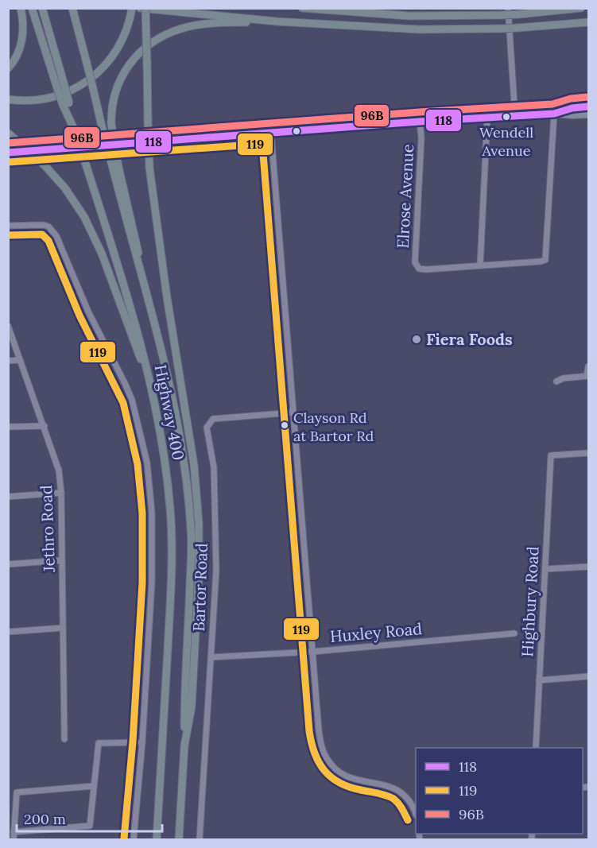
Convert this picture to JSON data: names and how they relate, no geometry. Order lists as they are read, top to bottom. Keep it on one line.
{"streets":{"highway":["Highway 400"],"street":["Elrose Avenue","Jethro Road","Bartor Road","Highbury Road","Huxley Road"]},"crossings":[["Bartor Road","Huxley Road"]],"places":["Wendell Avenue","Fiera Foods","Clayson Rd at Bartor Rd"],"lines":["transit line 96B","transit line 118","transit line 119"],"legend":["118","119","96B"],"scale_bar":"200 m"}
